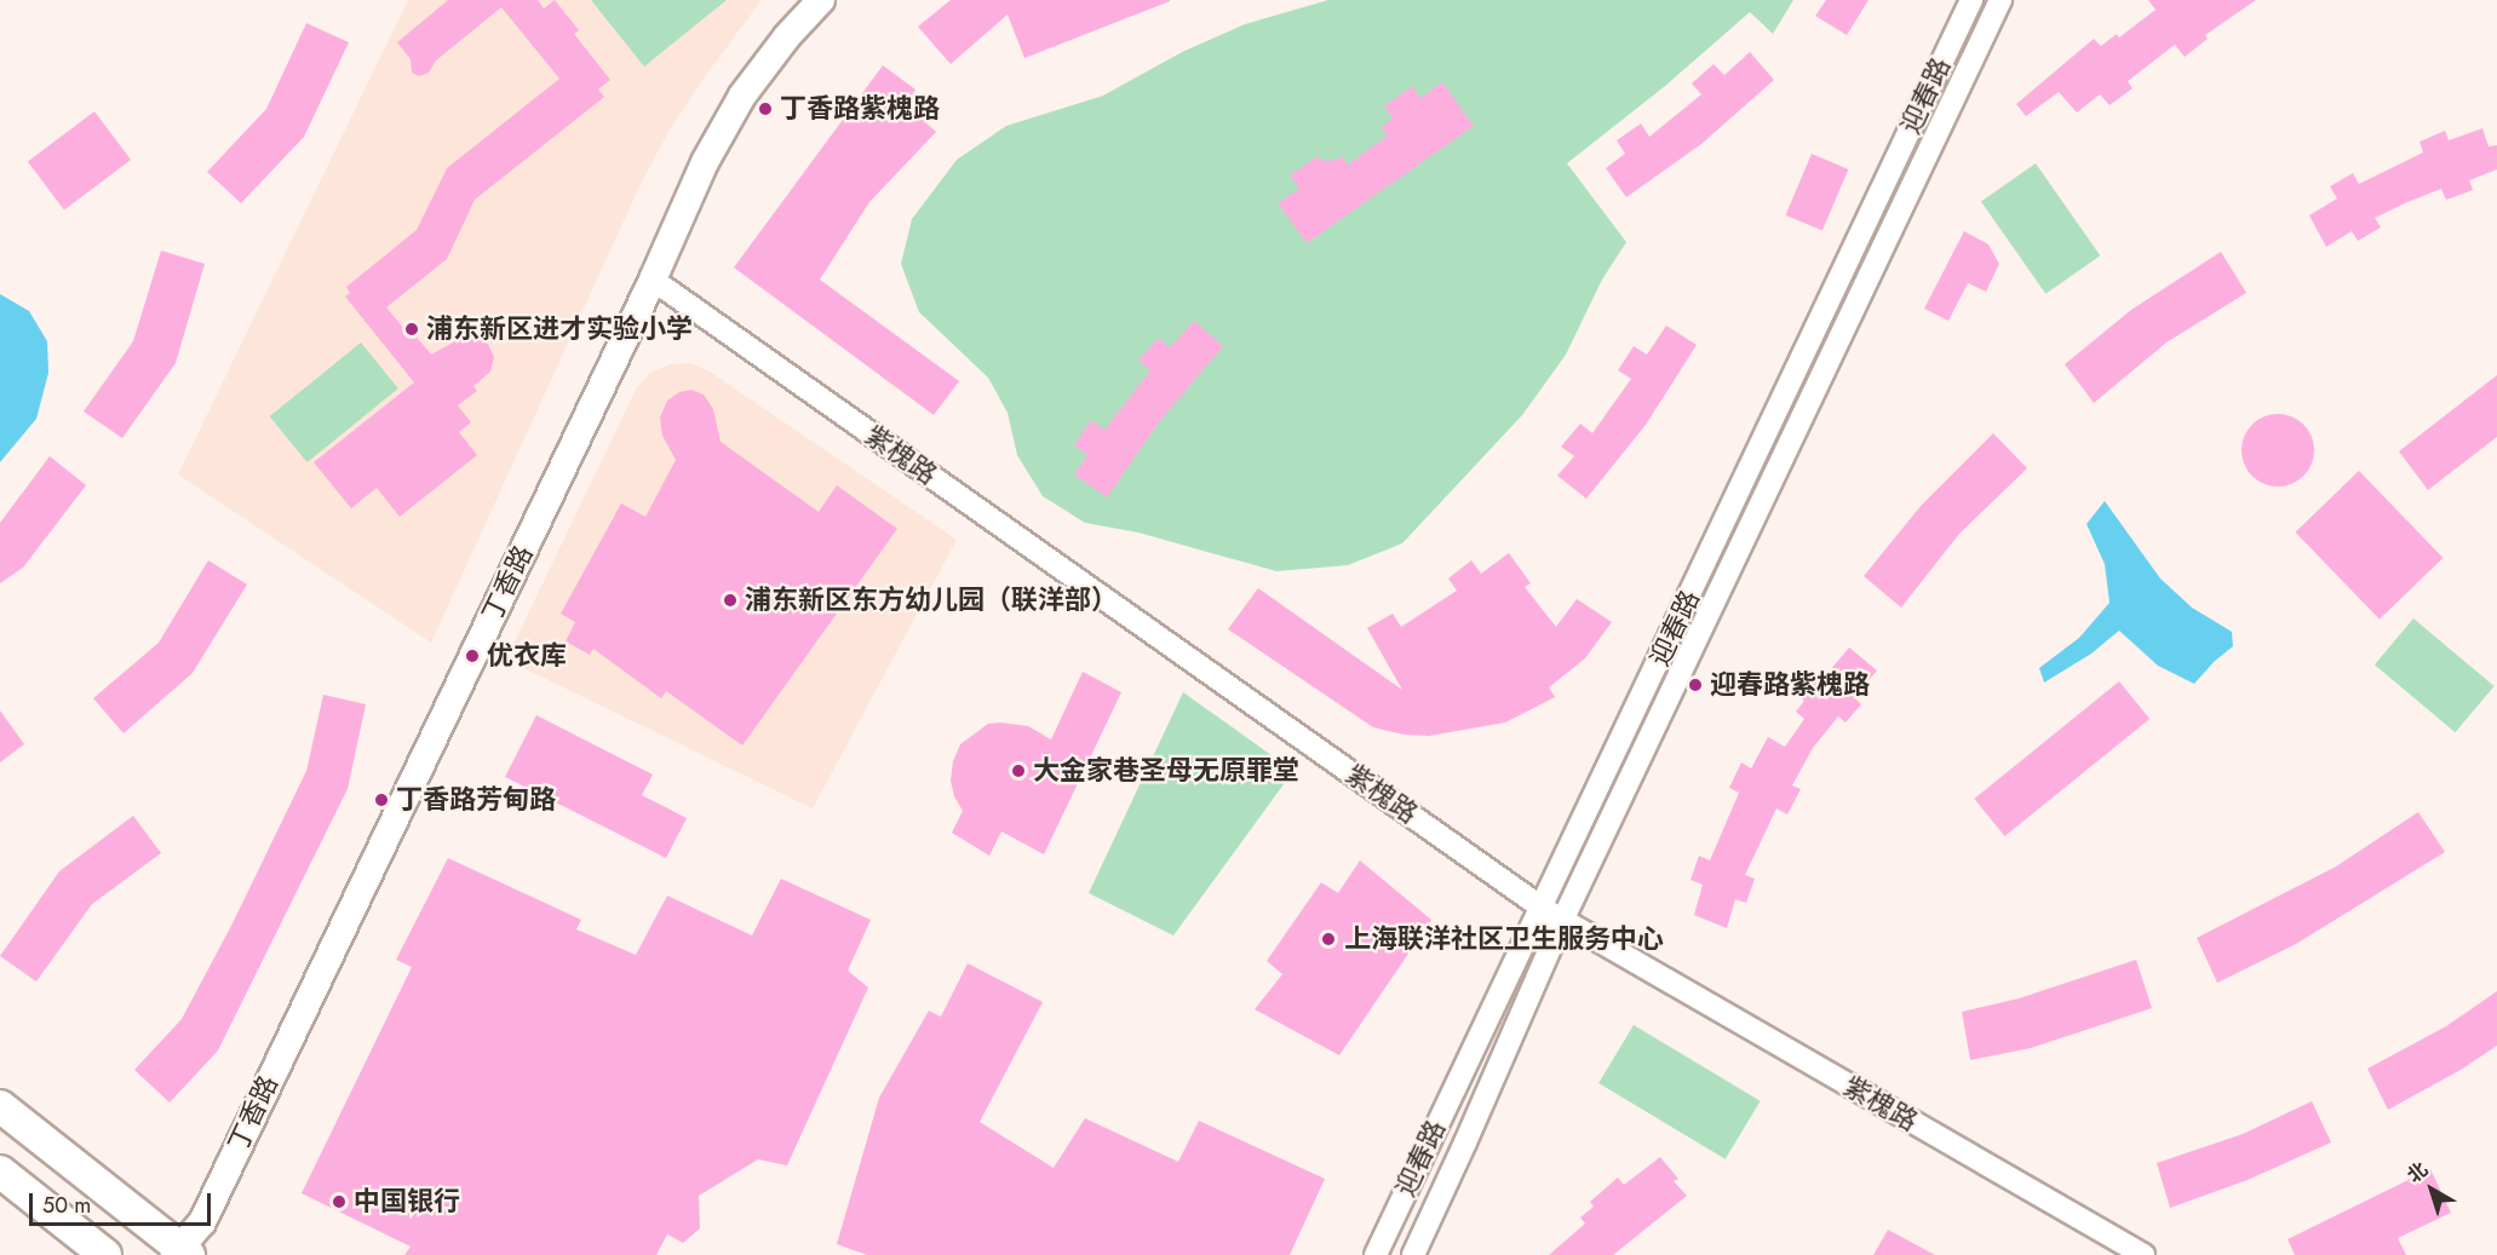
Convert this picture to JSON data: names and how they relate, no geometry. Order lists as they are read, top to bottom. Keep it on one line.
{"streets":{"street":["迎春路","紫槐路","丁香路"]},"crossings":[["迎春路","紫槐路"],["紫槐路","丁香路"]],"places":["丁香路紫槐路","浦东新区进才实验小学","浦东新区东方幼儿园（联洋部）","优衣库","迎春路紫槐路","大金家巷圣母无原罪堂","丁香路芳甸路","上海联洋社区卫生服务中心","中国银行"],"scale_bar":"50 m","north":"top left"}
